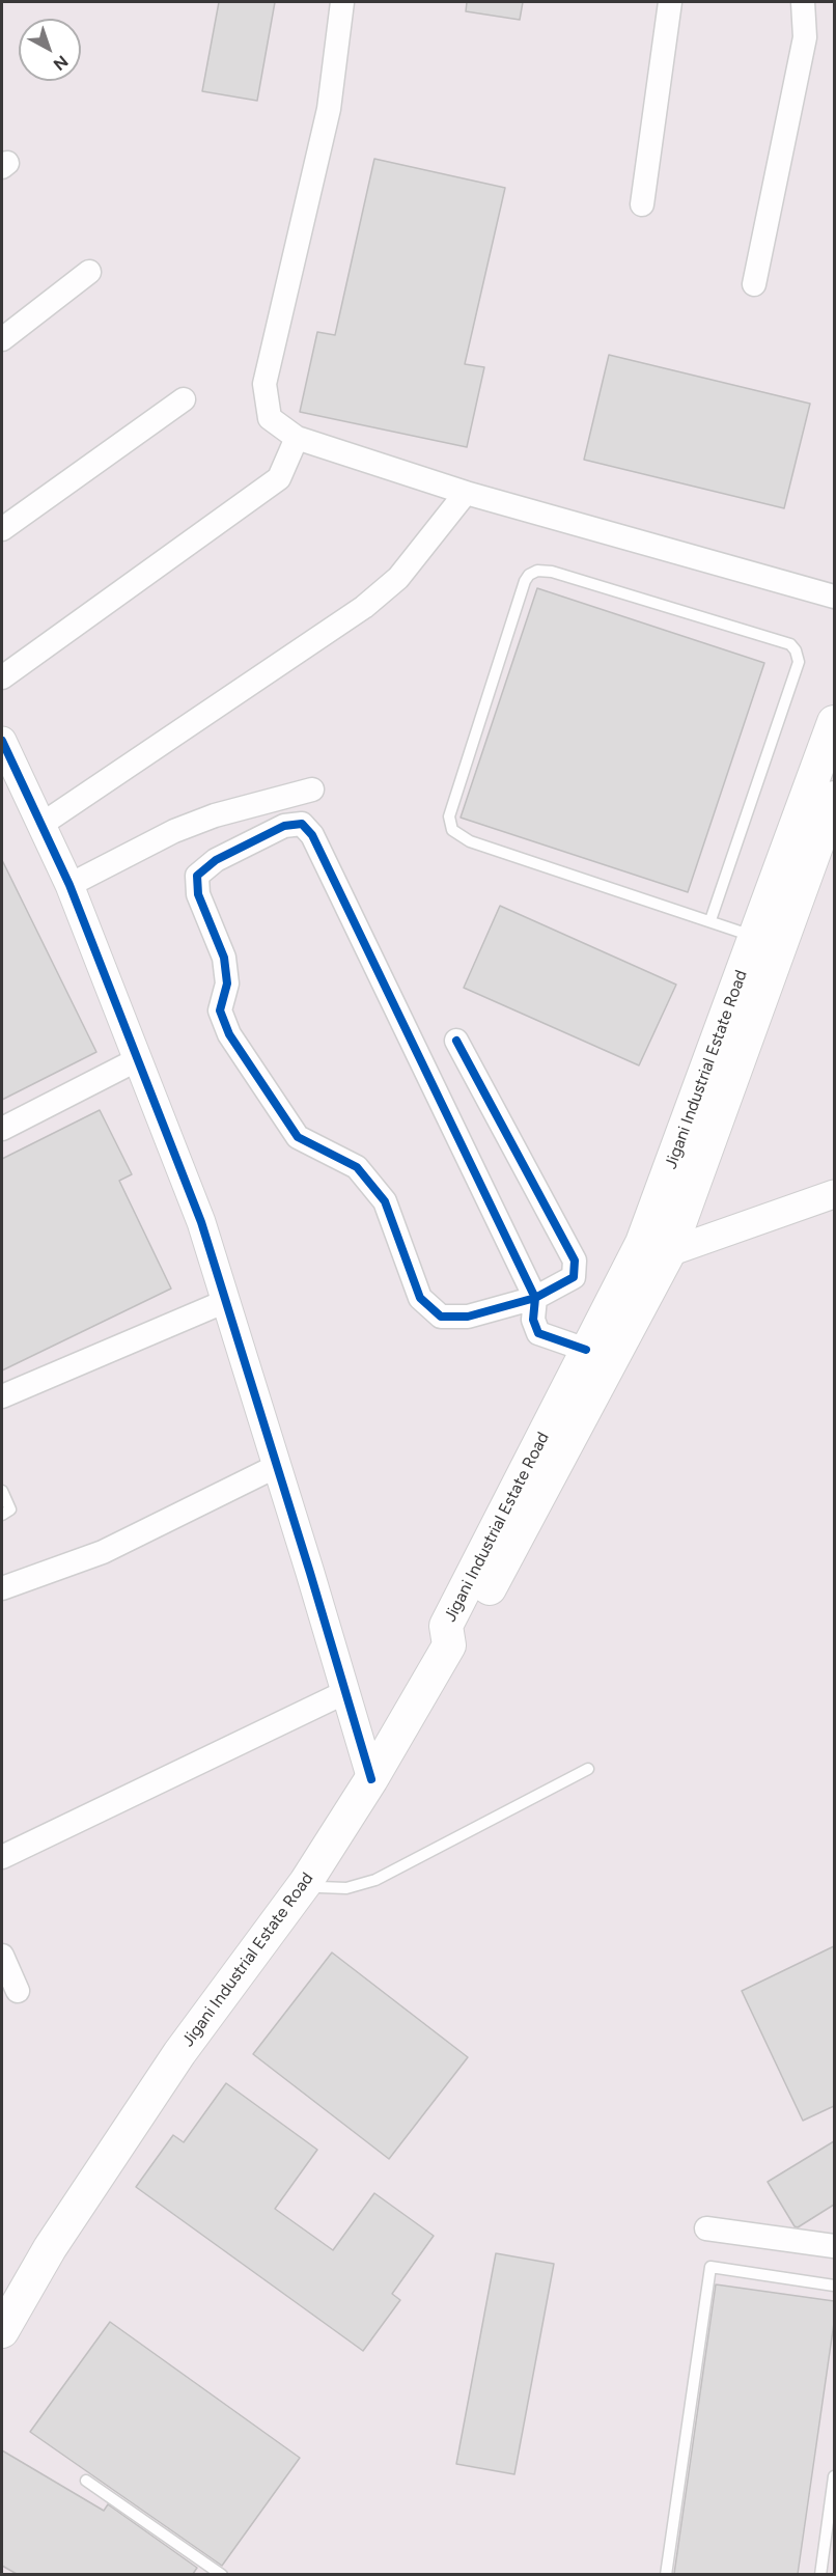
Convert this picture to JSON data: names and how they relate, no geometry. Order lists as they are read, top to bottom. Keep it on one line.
{"streets":{"main road":["Jigani Industrial Estate Road"]},"north":"bottom right"}
